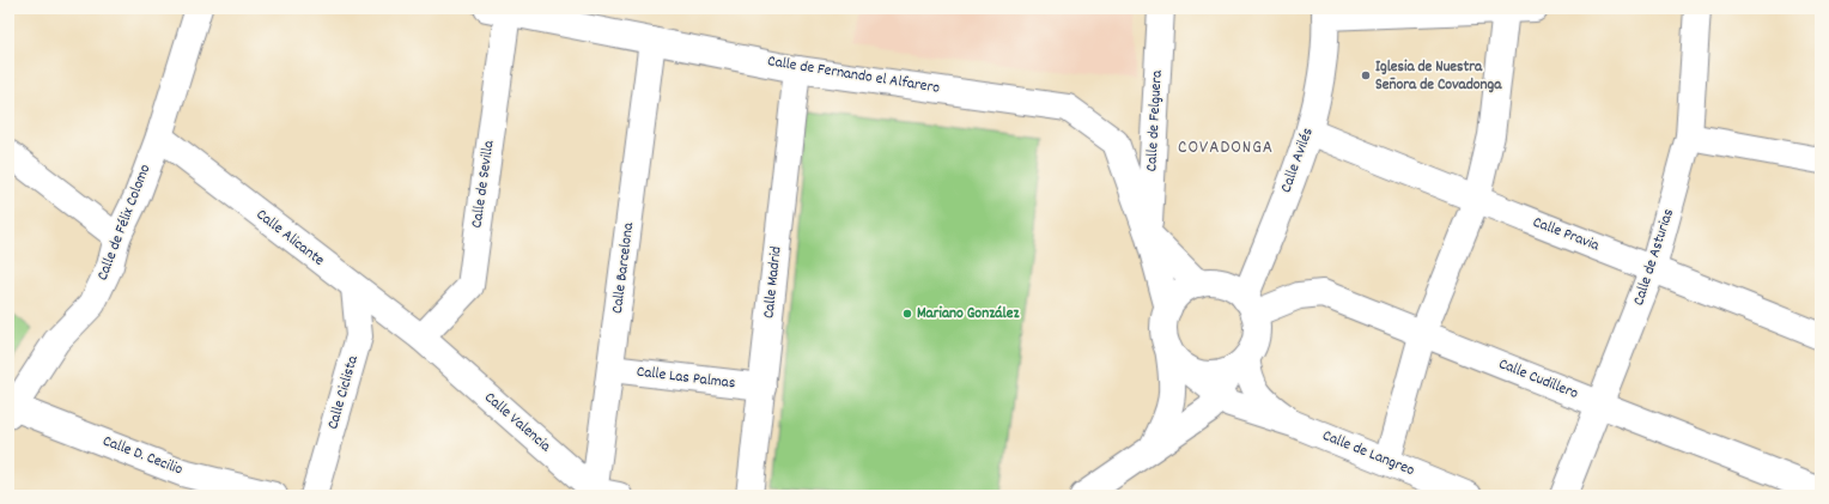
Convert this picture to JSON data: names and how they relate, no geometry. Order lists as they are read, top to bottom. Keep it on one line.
{"streets":{"street":["Calle de Fernando el Alfarero","Calle de Felguera","Calle Avilés","Calle de Sevilla","Calle de Félix Colomo","Calle Pravia","Calle Alicante","Calle de Asturias","Calle Barcelona","Calle Madrid","Calle Las Palmas","Calle Cudillero","Calle Ciclista","Calle Valencia","Calle de Langreo","Calle D. Cecilio"]},"crossings":[["Calle de Fernando el Alfarero","Calle de Felguera"],["Calle de Fernando el Alfarero","Calle Avilés"],["Calle de Fernando el Alfarero","Calle de Sevilla"],["Calle de Fernando el Alfarero","Calle Barcelona"],["Calle de Fernando el Alfarero","Calle Madrid"],["Calle de Fernando el Alfarero","Calle Cudillero"],["Calle Avilés","Calle Pravia"],["Calle Avilés","Calle Cudillero"],["Calle de Sevilla","Calle Alicante"],["Calle de Sevilla","Calle Valencia"],["Calle de Félix Colomo","Calle Alicante"],["Calle de Félix Colomo","Calle D. Cecilio"],["Calle Pravia","Calle de Asturias"],["Calle Alicante","Calle Ciclista"],["Calle Alicante","Calle Valencia"],["Calle de Asturias","Calle Cudillero"],["Calle Barcelona","Calle Las Palmas"],["Calle Barcelona","Calle Valencia"],["Calle Madrid","Calle Las Palmas"]],"districts":["COVADONGA"],"places":["Iglesia de Nuestra Señora de Covadonga","Mariano González"]}
